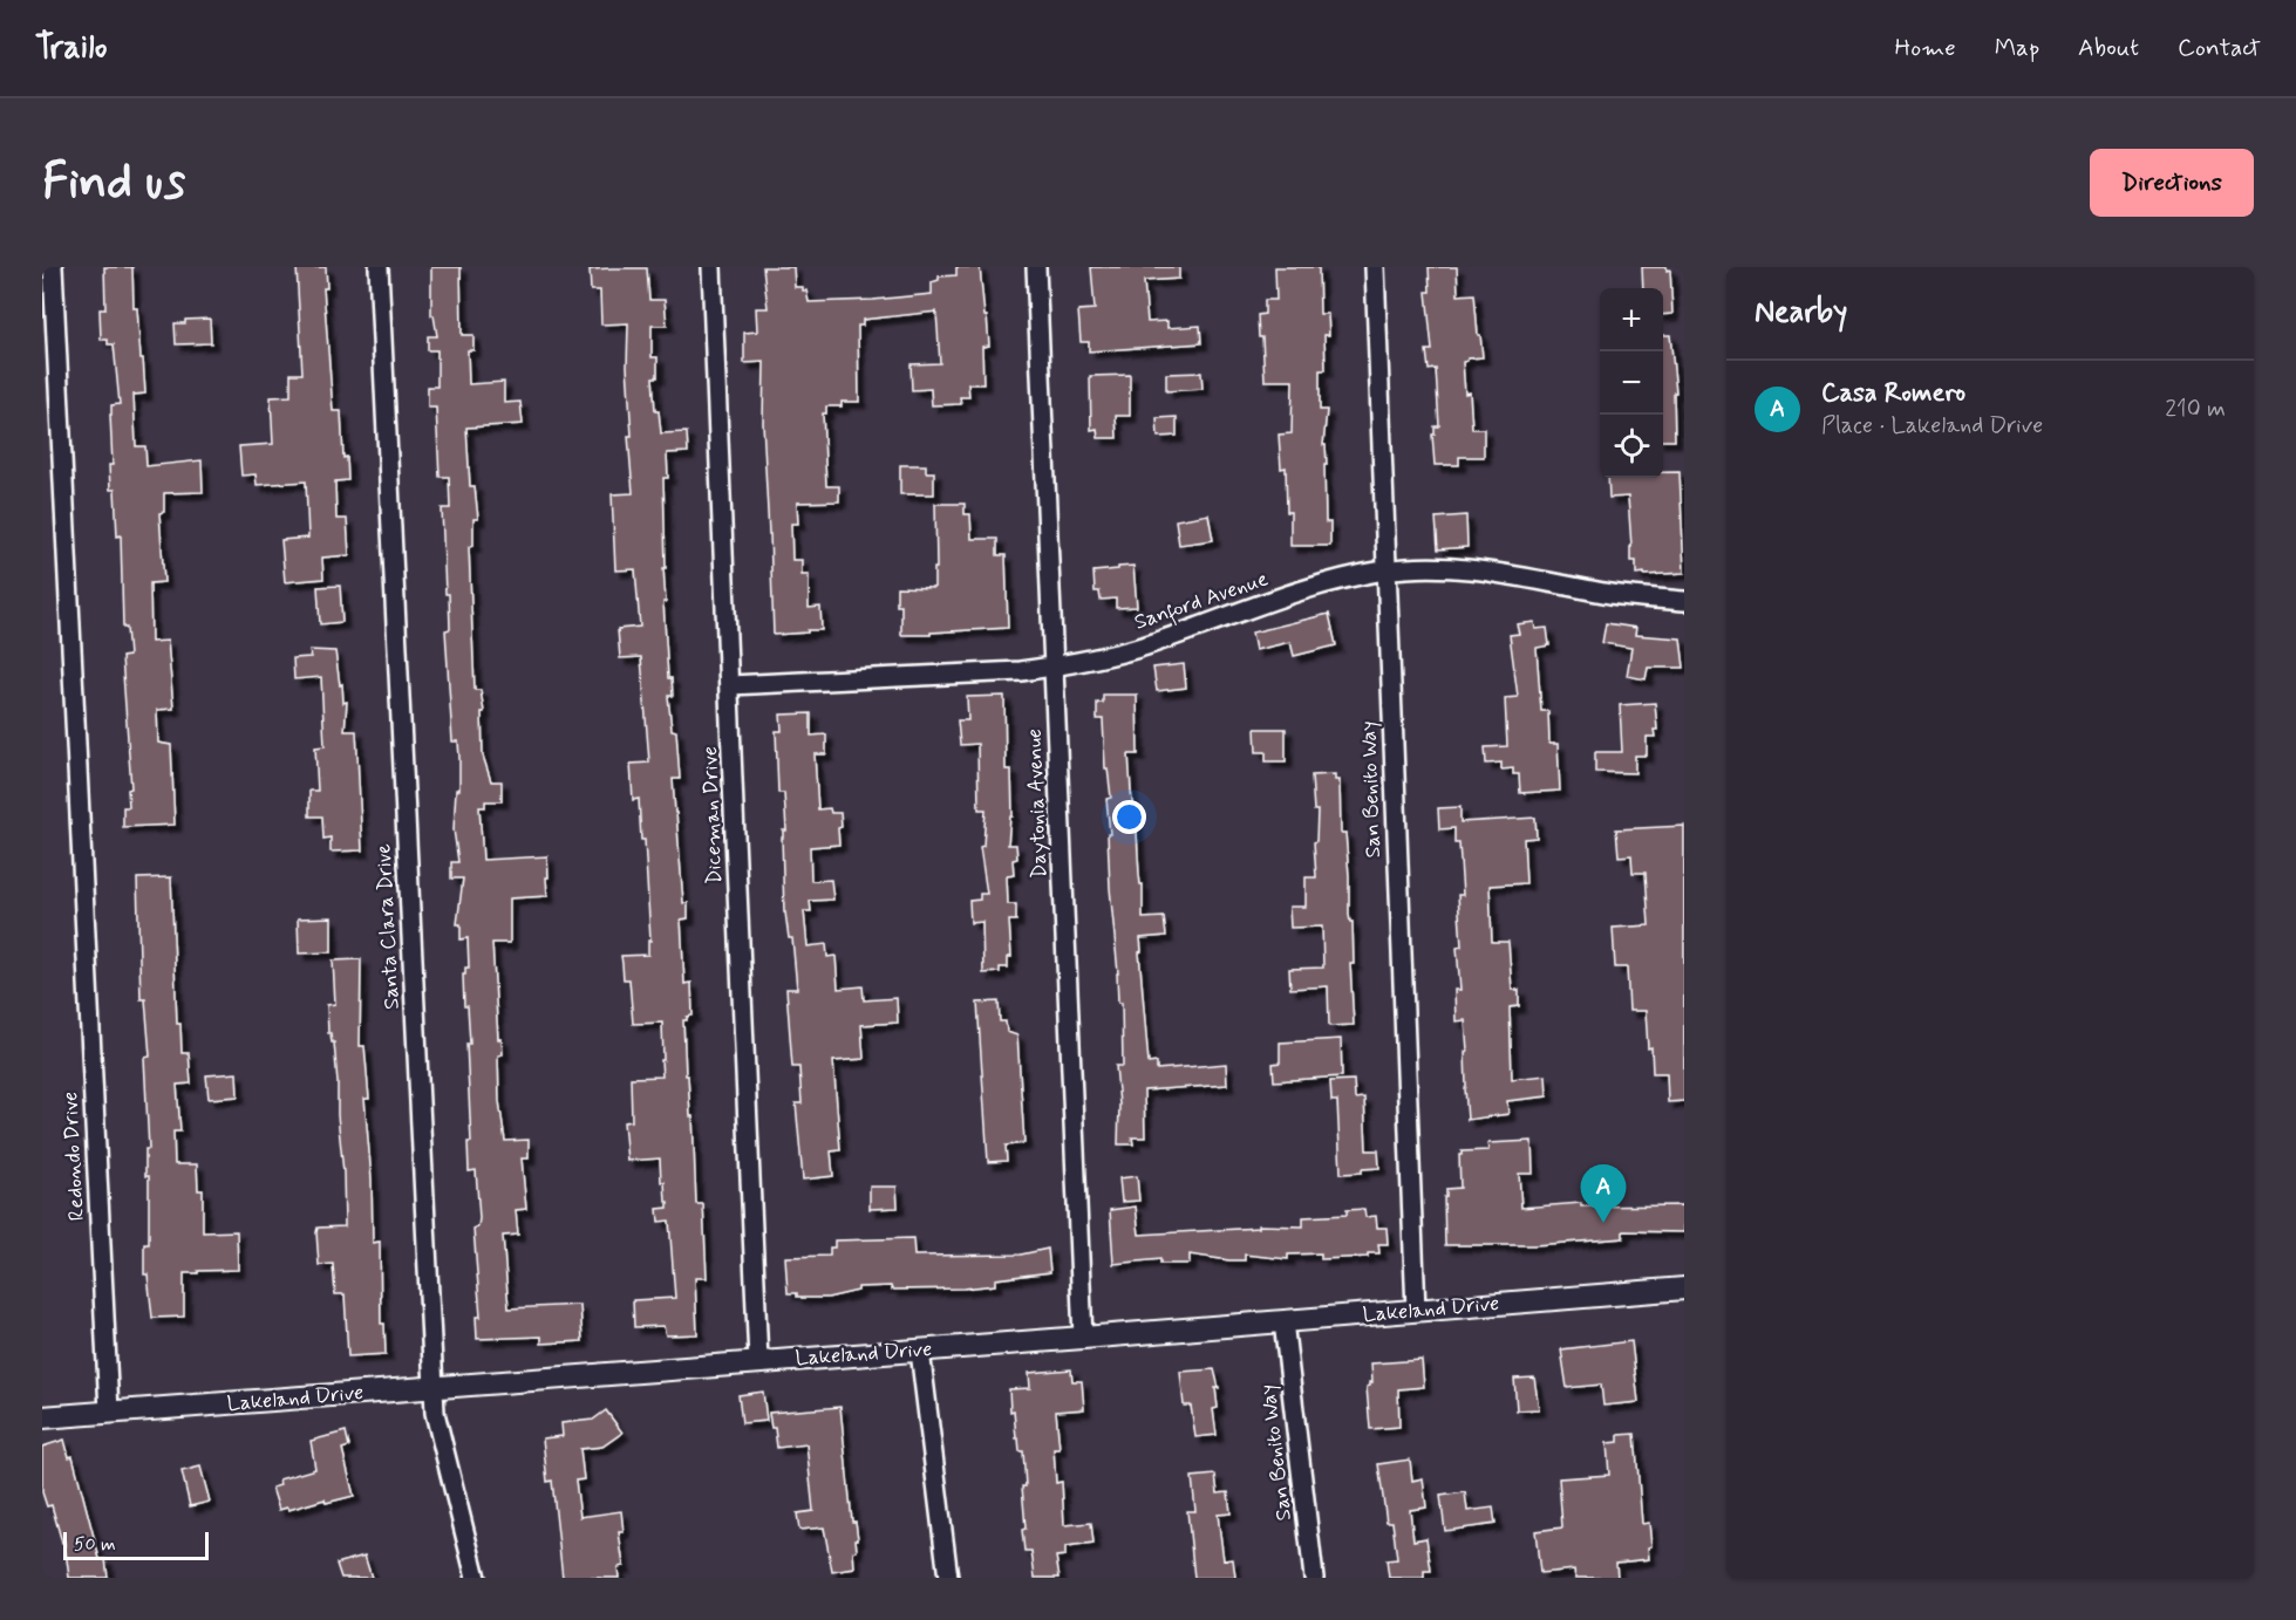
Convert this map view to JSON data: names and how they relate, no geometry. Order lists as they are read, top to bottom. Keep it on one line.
{"streets":{"street":["Sanford Avenue","San Benito Way","Daytonia Avenue","Diceman Drive","Santa Clara Drive","Redondo Drive","Lakeland Drive"]},"crossings":[["Sanford Avenue","San Benito Way"],["Sanford Avenue","Daytonia Avenue"],["Sanford Avenue","Diceman Drive"],["San Benito Way","Lakeland Drive"],["Daytonia Avenue","Lakeland Drive"],["Diceman Drive","Lakeland Drive"],["Santa Clara Drive","Lakeland Drive"],["Redondo Drive","Lakeland Drive"]],"scale_bar":"50 m","page":{"header":"Trailo","nav":["Home","Map","About","Contact"],"buttons":"Directions","title":"Find us","heading":"Nearby","map_buttons":["+","−"],"list":[{"mark":"A","name":"Casa Romero","note":"Place · Lakeland Drive","value":"210 m"}],"pins":"A","scale":"50 m"}}
